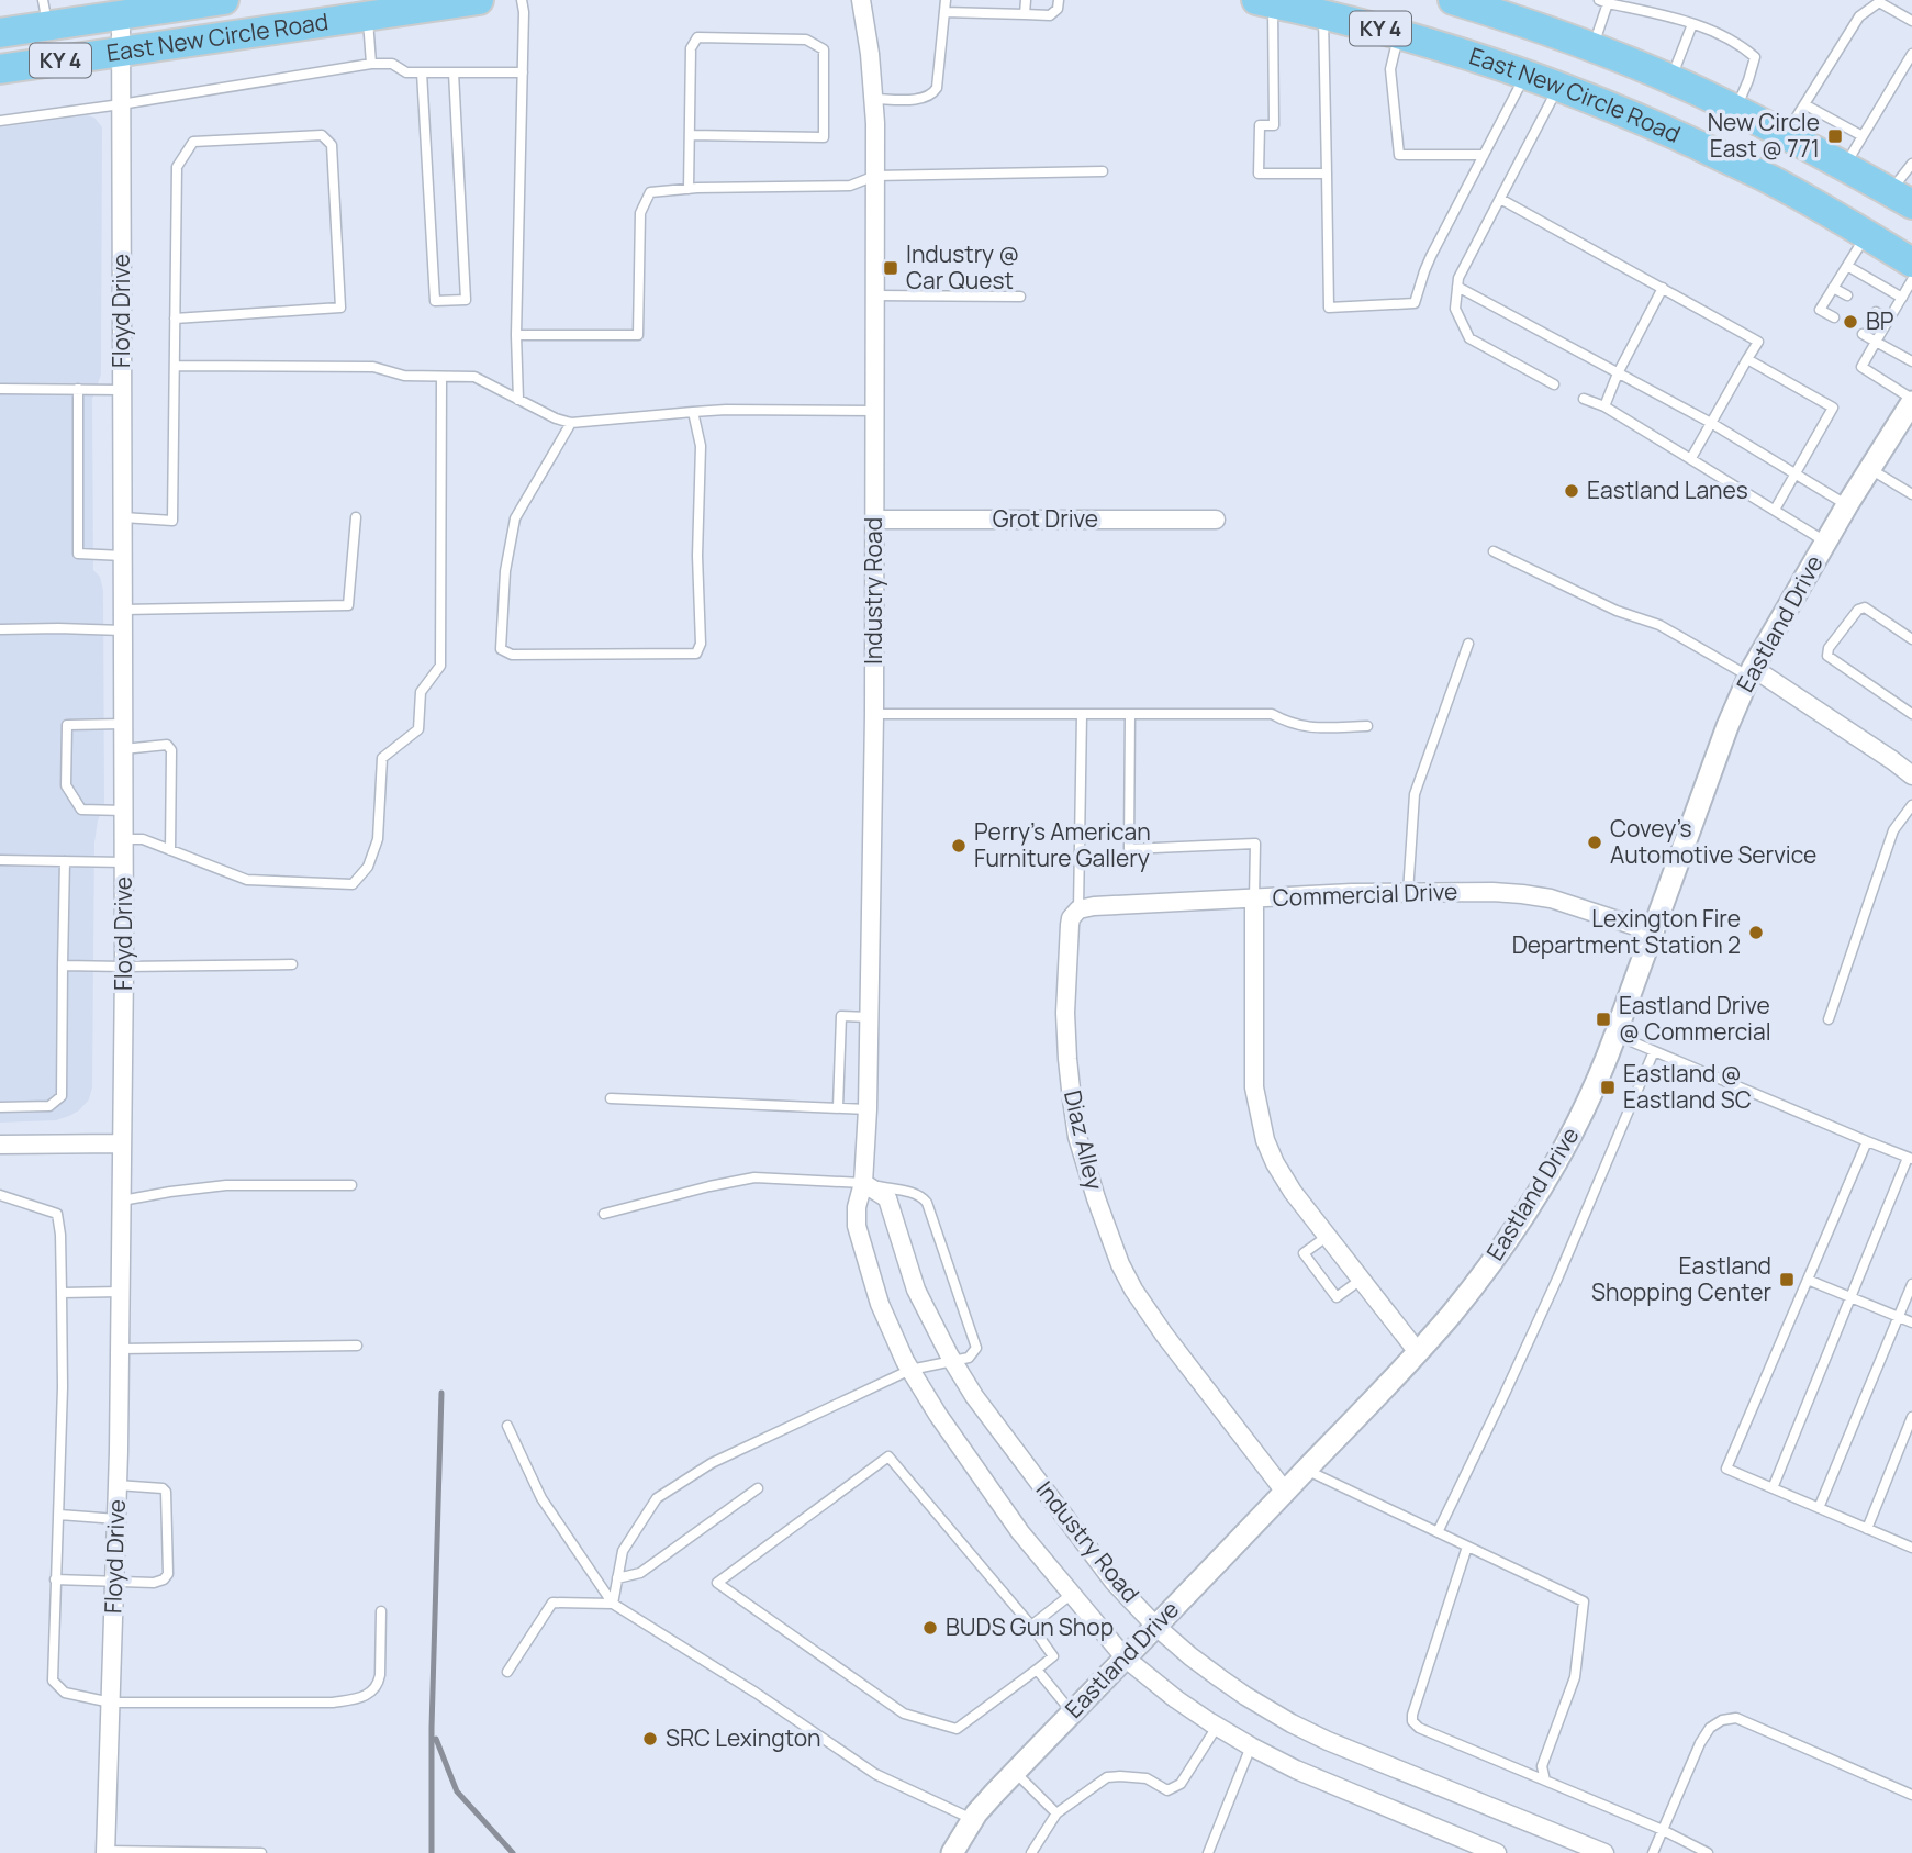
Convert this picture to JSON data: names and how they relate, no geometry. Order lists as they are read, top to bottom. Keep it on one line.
{"streets":{"highway":["KY 4","East New Circle Road"],"street":["Floyd Drive","Grot Drive","Industry Road","Eastland Drive","Commercial Drive","Diaz Alley"]},"crossings":[["East New Circle Road","Floyd Drive"],["Grot Drive","Industry Road"],["Industry Road","Eastland Drive"],["Eastland Drive","Commercial Drive"],["Eastland Drive","Diaz Alley"]],"places":{"transit":["New Circle East @ 771","Industry @ Car Quest","Eastland Drive @ Commercial","Eastland @ Eastland SC","Eastland Shopping Center"],"other":["BP","Eastland Lanes","Covey’s Automotive Service","Perry's American Furniture Gallery","Lexington Fire Department Station 2","BUDS Gun Shop","SRC Lexington"]}}
